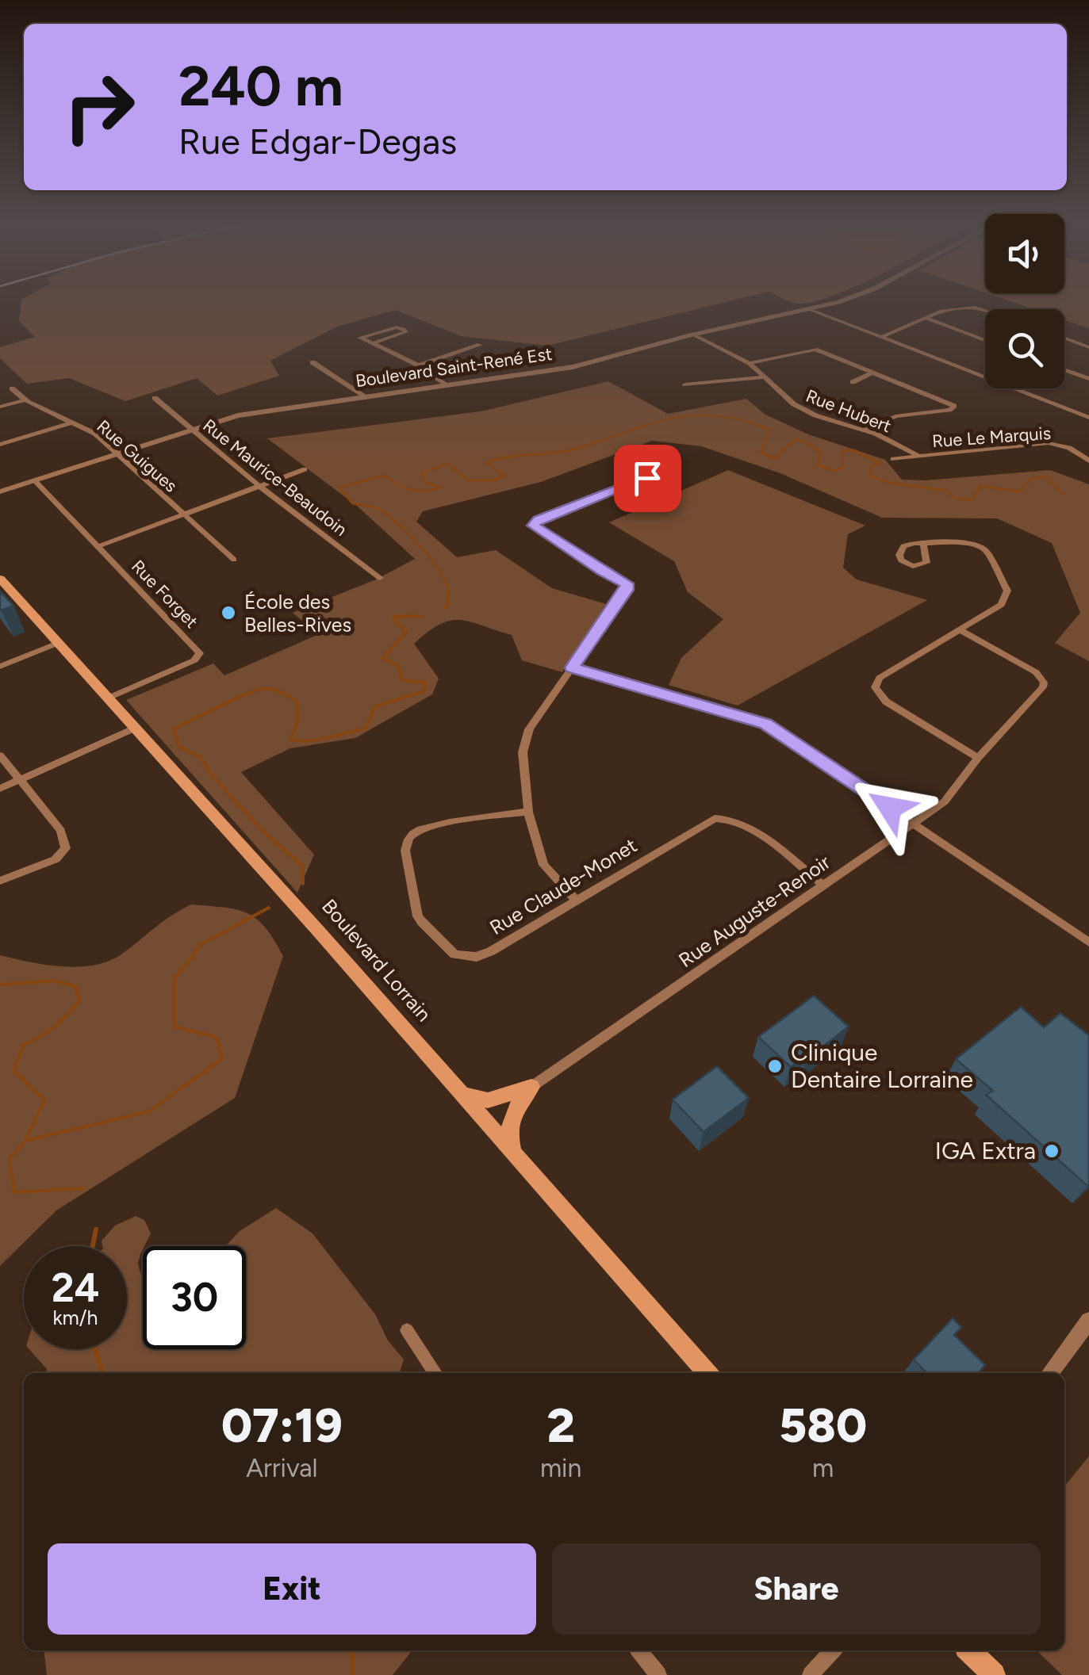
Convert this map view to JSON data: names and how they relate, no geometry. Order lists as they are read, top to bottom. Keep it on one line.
{"streets":{"main road":["Boulevard Lorrain"],"street":["Boulevard Saint-René Est","Rue Hubert","Rue Le Marquis","Rue Guigues","Rue Maurice-Beaudoin","Rue Forget","Rue Claude-Monet","Rue Auguste-Renoir"]},"crossings":[["Boulevard Saint-René Est","Rue Hubert"],["Boulevard Saint-René Est","Rue Guigues"],["Boulevard Saint-René Est","Rue Maurice-Beaudoin"],["Boulevard Saint-René Est","Rue Forget"],["Rue Hubert","Rue Le Marquis"],["Rue Forget","Boulevard Lorrain"],["Rue Claude-Monet","Rue Auguste-Renoir"]],"places":["École des Belles-Rives","Clinique Dentaire Lorraine","IGA Extra"],"page":{"turn":["240 m","Rue Edgar-Degas"],"speed":"24 km/h","limit":"30","eta":["07:19","Arrival","2","min","580","m"],"buttons":["Exit","Share"]}}
